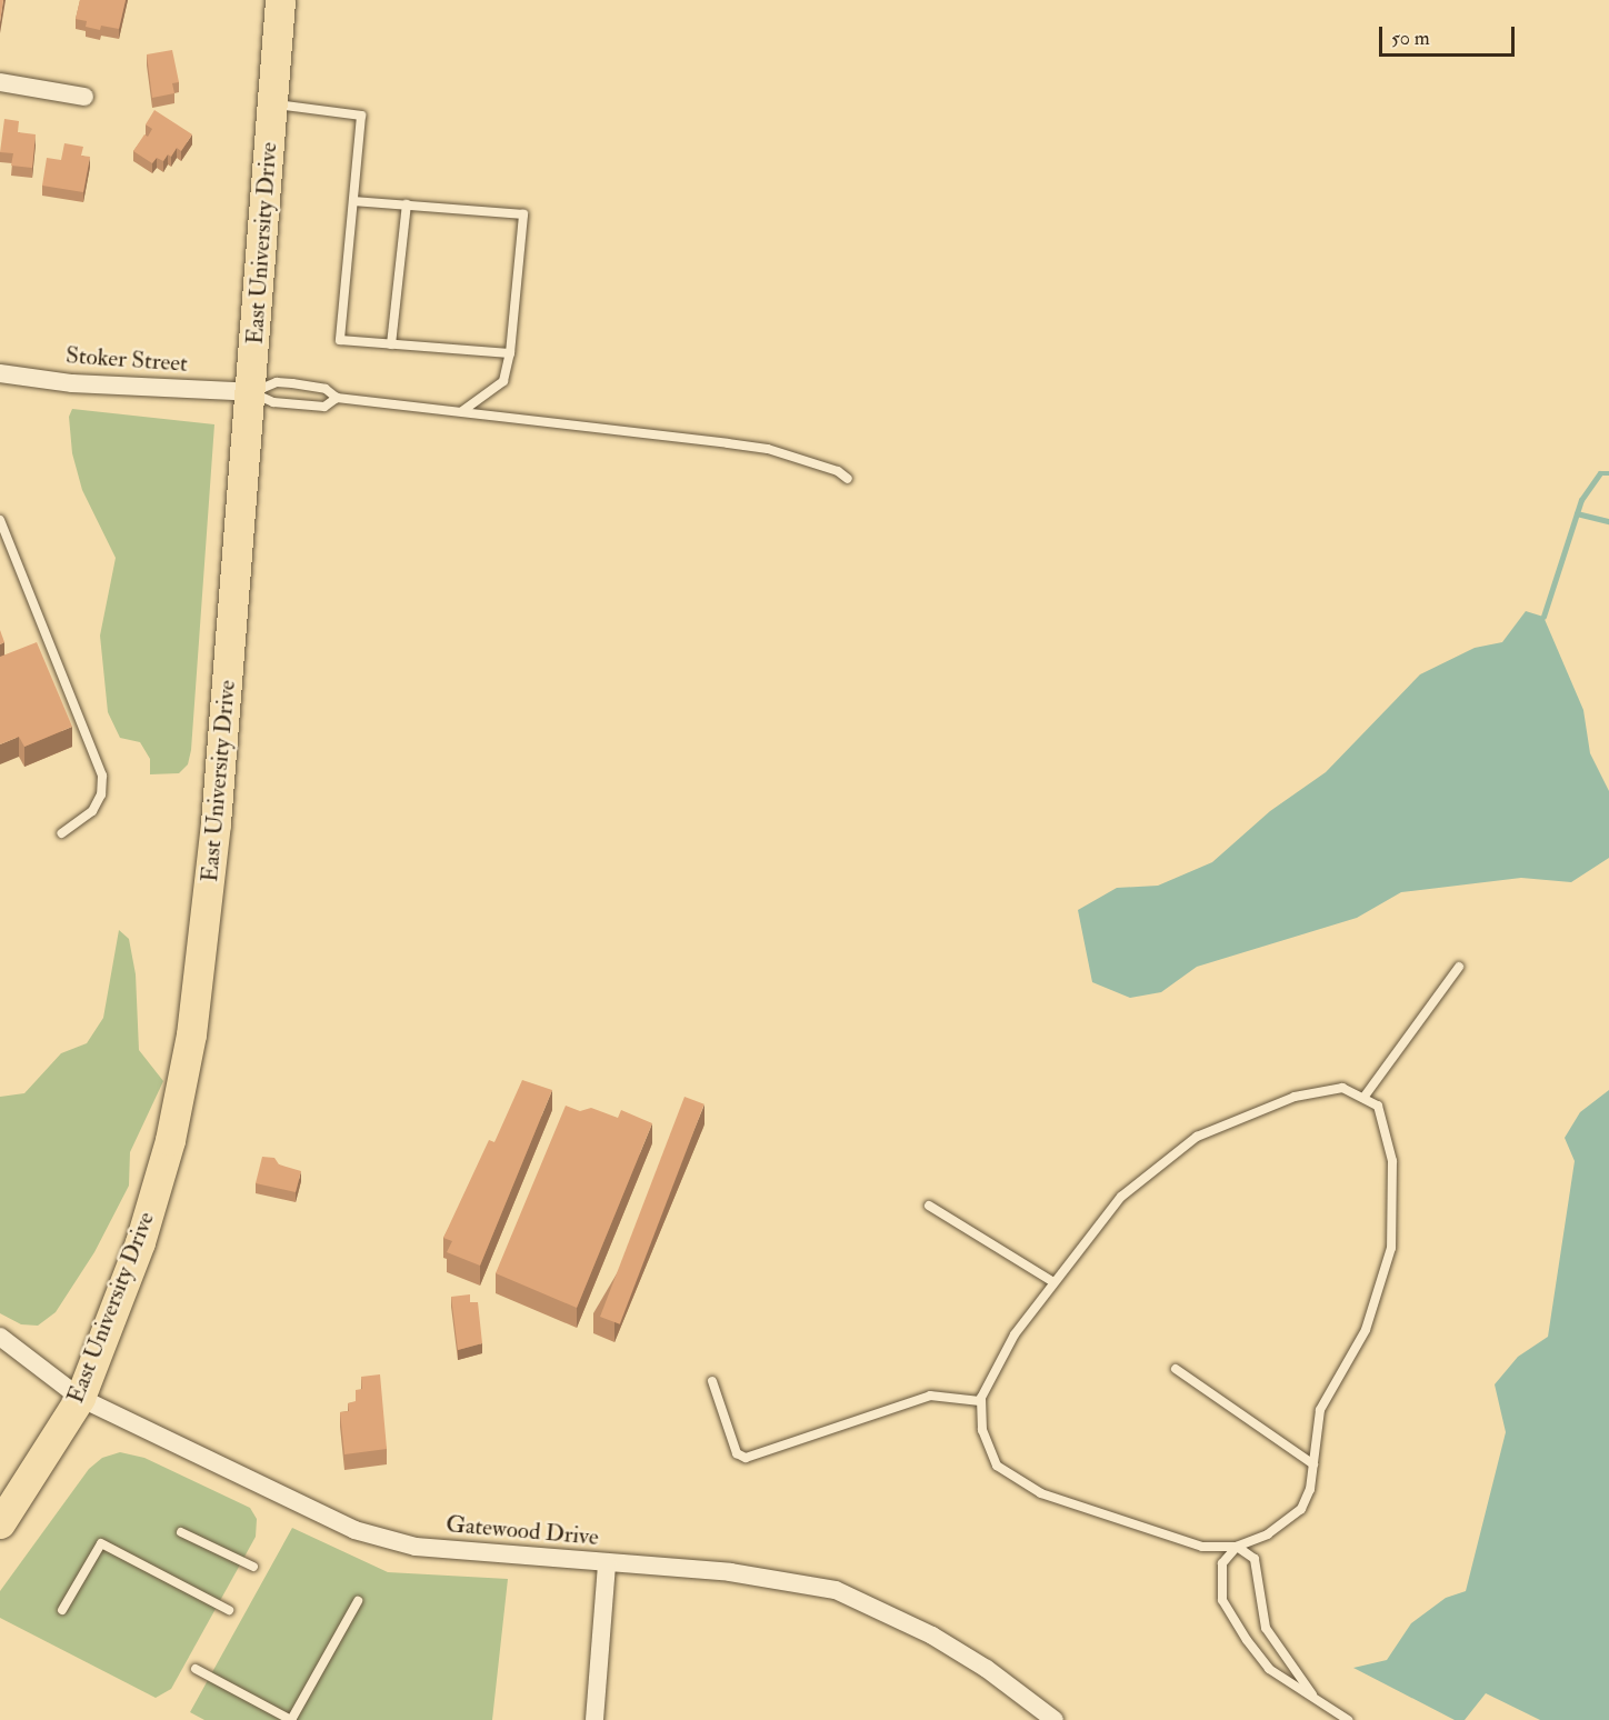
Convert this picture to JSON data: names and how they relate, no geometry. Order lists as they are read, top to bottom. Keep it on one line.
{"streets":{"main road":["East University Drive"],"street":["Stoker Street","Gatewood Drive"]},"crossings":[["East University Drive","Stoker Street"],["East University Drive","Gatewood Drive"]],"scale_bar":"50 m"}
